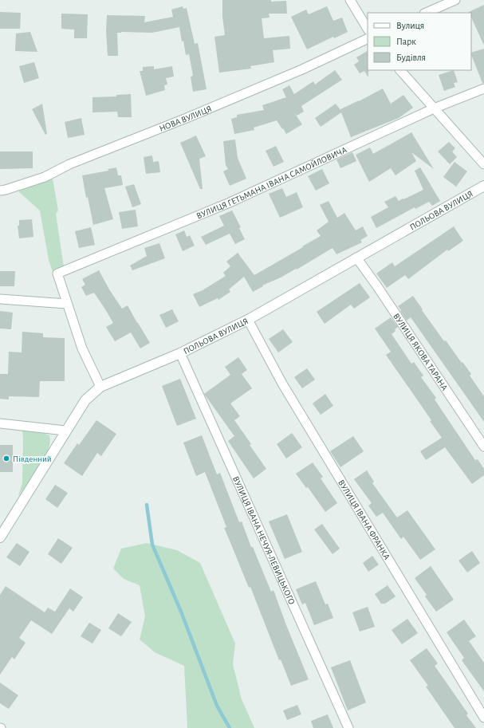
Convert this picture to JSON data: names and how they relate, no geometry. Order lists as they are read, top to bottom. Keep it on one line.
{"streets":{"street":["НОВА ВУЛИЦЯ","ВУЛИЦЯ ГЕТЬМАНА ІВАНА САМОЙЛОВИЧА","ПОЛЬОВА ВУЛИЦЯ","ВУЛИЦЯ ЯКОВА ТАРАНА","ВУЛИЦЯ ІВАНА ФРАНКА","ВУЛИЦЯ ІВАНА НЕЧУЯ-ЛЕВИЦЬКОГО"]},"crossings":[["ПОЛЬОВА ВУЛИЦЯ","ВУЛИЦЯ ЯКОВА ТАРАНА"],["ПОЛЬОВА ВУЛИЦЯ","ВУЛИЦЯ ІВАНА ФРАНКА"],["ПОЛЬОВА ВУЛИЦЯ","ВУЛИЦЯ ІВАНА НЕЧУЯ-ЛЕВИЦЬКОГО"]],"places":["Південний"],"legend":["Вулиця","Парк","Будівля"]}
